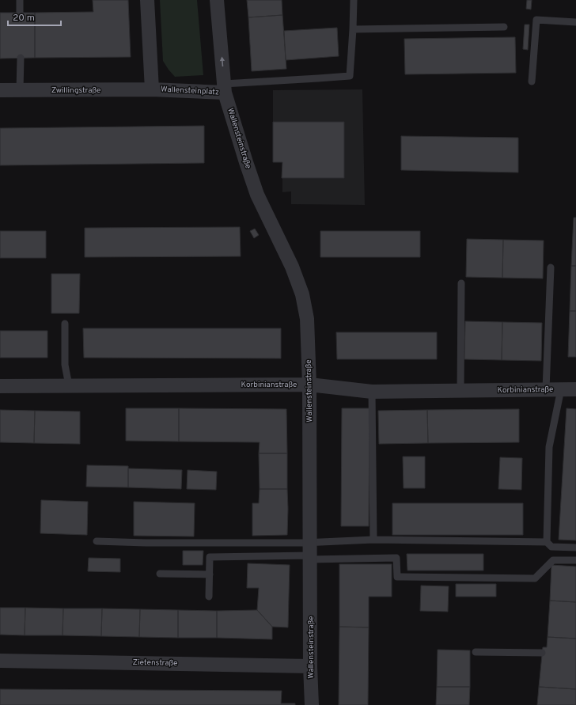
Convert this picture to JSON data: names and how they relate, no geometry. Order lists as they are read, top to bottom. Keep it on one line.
{"streets":{"street":["Zwillingstraße","Wallensteinplatz","Wallensteinstraße","Korbinianstraße","Zietenstraße"]},"crossings":[["Zwillingstraße","Wallensteinplatz"],["Wallensteinplatz","Wallensteinstraße"],["Wallensteinstraße","Korbinianstraße"],["Wallensteinstraße","Zietenstraße"]],"scale_bar":"20 m"}
